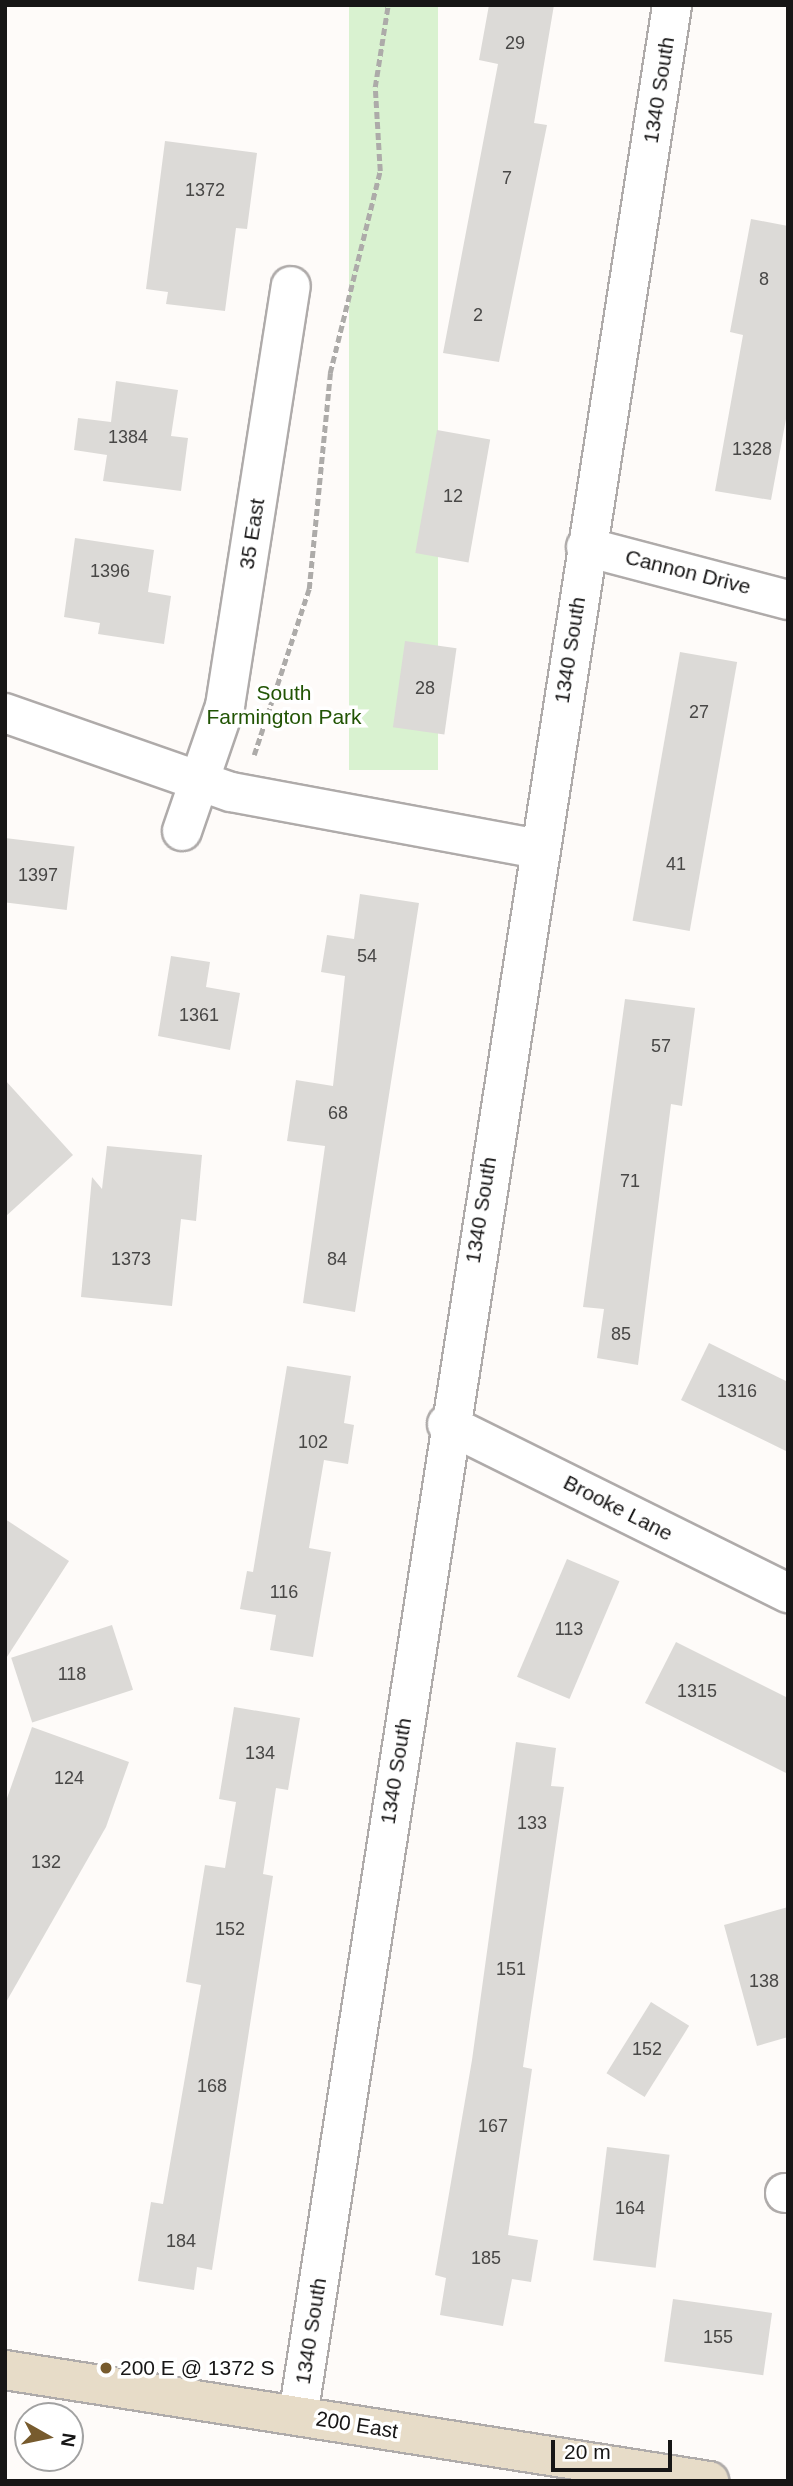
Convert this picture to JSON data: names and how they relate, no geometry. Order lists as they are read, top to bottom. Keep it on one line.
{"streets":{"main road":["200 East"],"street":["1340 South","35 East","Cannon Drive","Brooke Lane"]},"crossings":[["1340 South","Cannon Drive"],["1340 South","Brooke Lane"],["1340 South","200 East"]],"parks":["South Farmington Park"],"places":["200 E @ 1372 S"],"house_numbers":["29","7","1372","8","2","1384","1328","12","1396","28","27","41","1397","54","1361","57","68","71","1373","84","85","1316","102","116","113","118","1315","134","124","133","132","152","151","138","152","168","167","164","184","185","155"],"scale_bar":"20 m","north":"right"}
